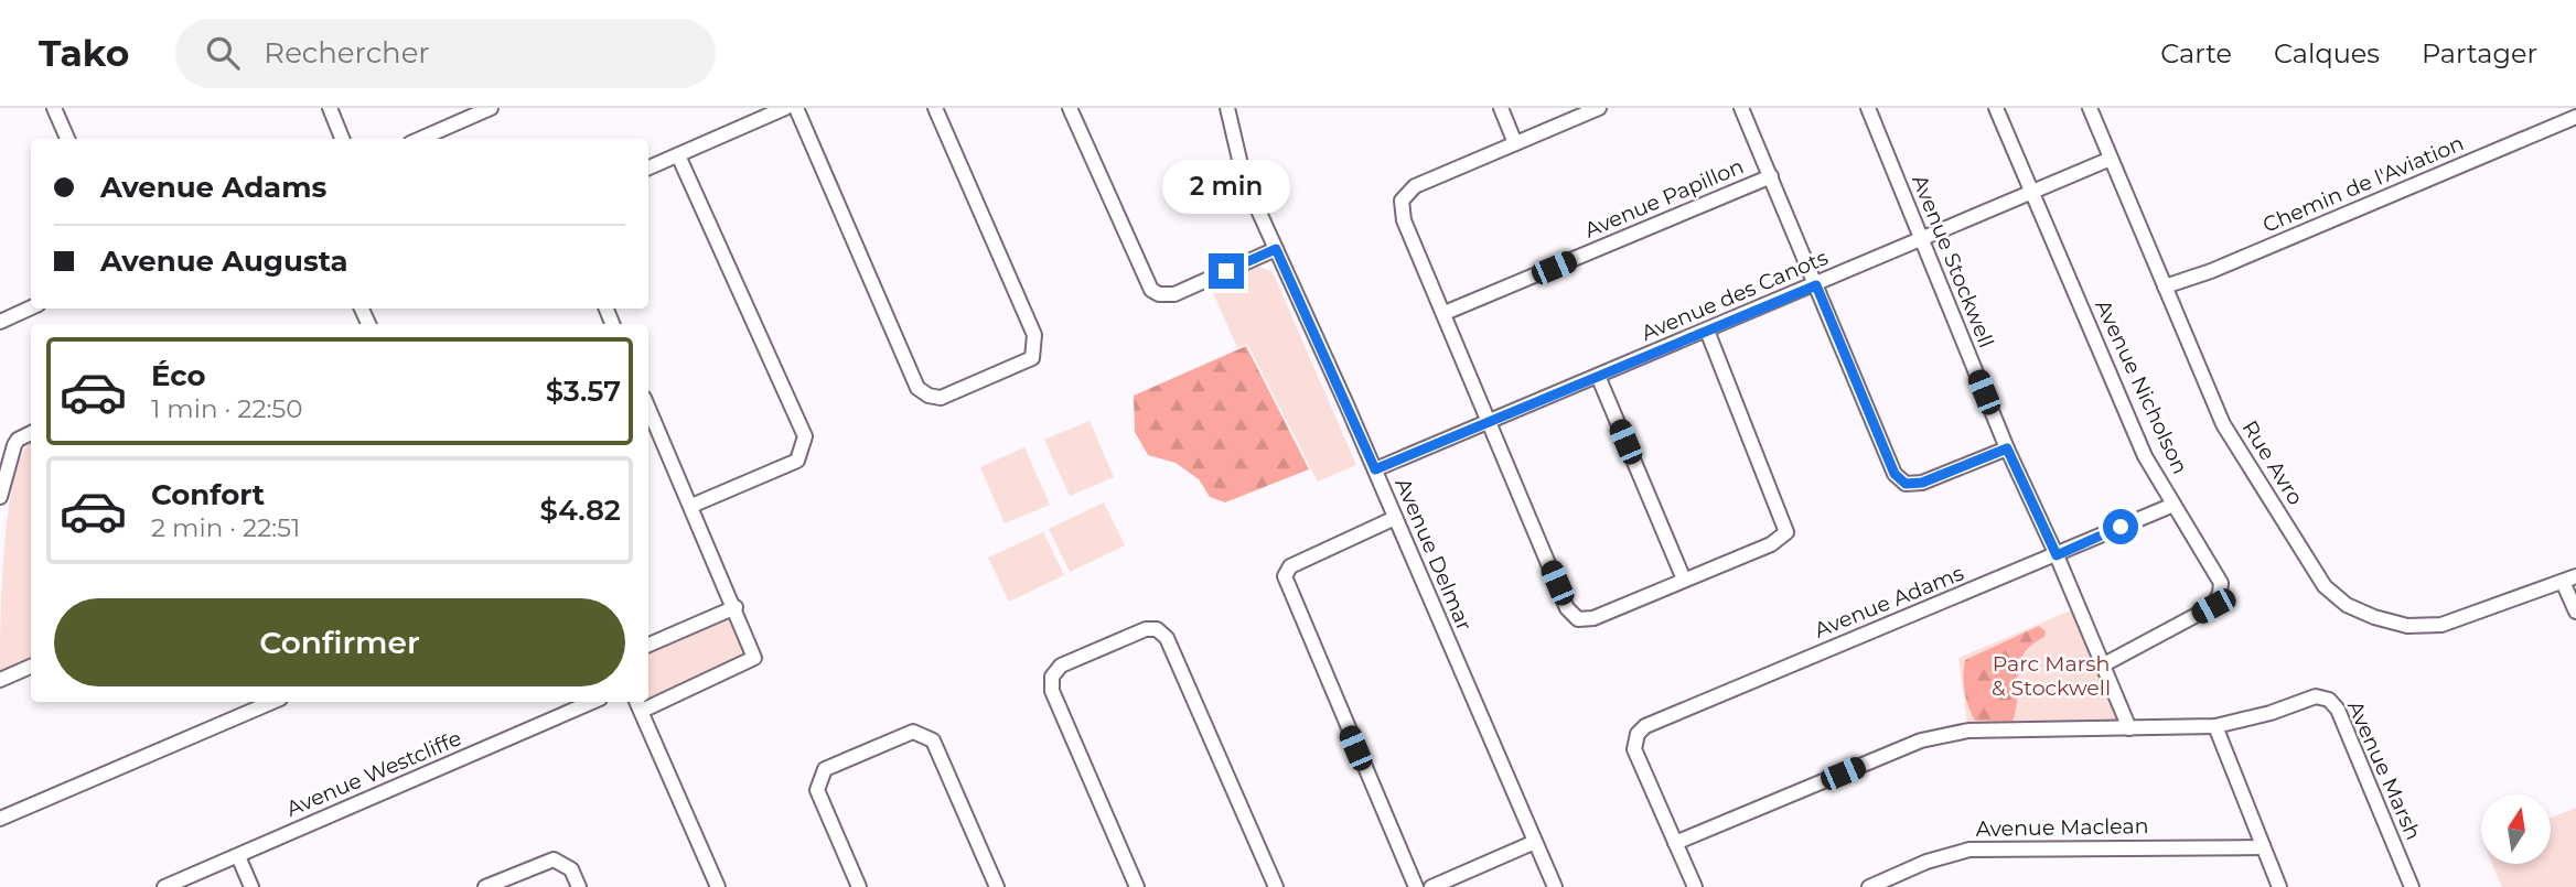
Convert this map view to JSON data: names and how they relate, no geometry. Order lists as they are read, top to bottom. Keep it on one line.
{"streets":{"street":["Chemin de l'Aviation","Avenue Papillon","Avenue Stockwell","Avenue des Canots","Avenue Nicholson","Rue Avro","Avenue Delmar","Avenue Adams","Avenue Marsh","Avenue Westcliffe","Avenue Maclean"]},"crossings":[["Chemin de l'Aviation","Rue Avro"],["Avenue Stockwell","Avenue des Canots"],["Avenue Stockwell","Avenue Nicholson"],["Avenue Stockwell","Avenue Adams"],["Avenue Stockwell","Avenue Marsh"],["Avenue des Canots","Avenue Nicholson"],["Avenue des Canots","Rue Avro"],["Avenue des Canots","Avenue Delmar"],["Avenue Nicholson","Avenue Adams"],["Avenue Adams","Avenue Marsh"]],"parks":["Parc Marsh & Stockwell"],"north":"top","page":{"header":"Tako","search":"Rechercher","nav":["Carte","Calques","Partager"],"banner":["Avenue Adams","Avenue Augusta"],"bubble":"2 min","list":[{"name":"Éco","note":"1 min · 22:50","value":"$3.57"},{"name":"Confort","note":"2 min · 22:51","value":"$4.82"}],"buttons":"Confirmer"}}
